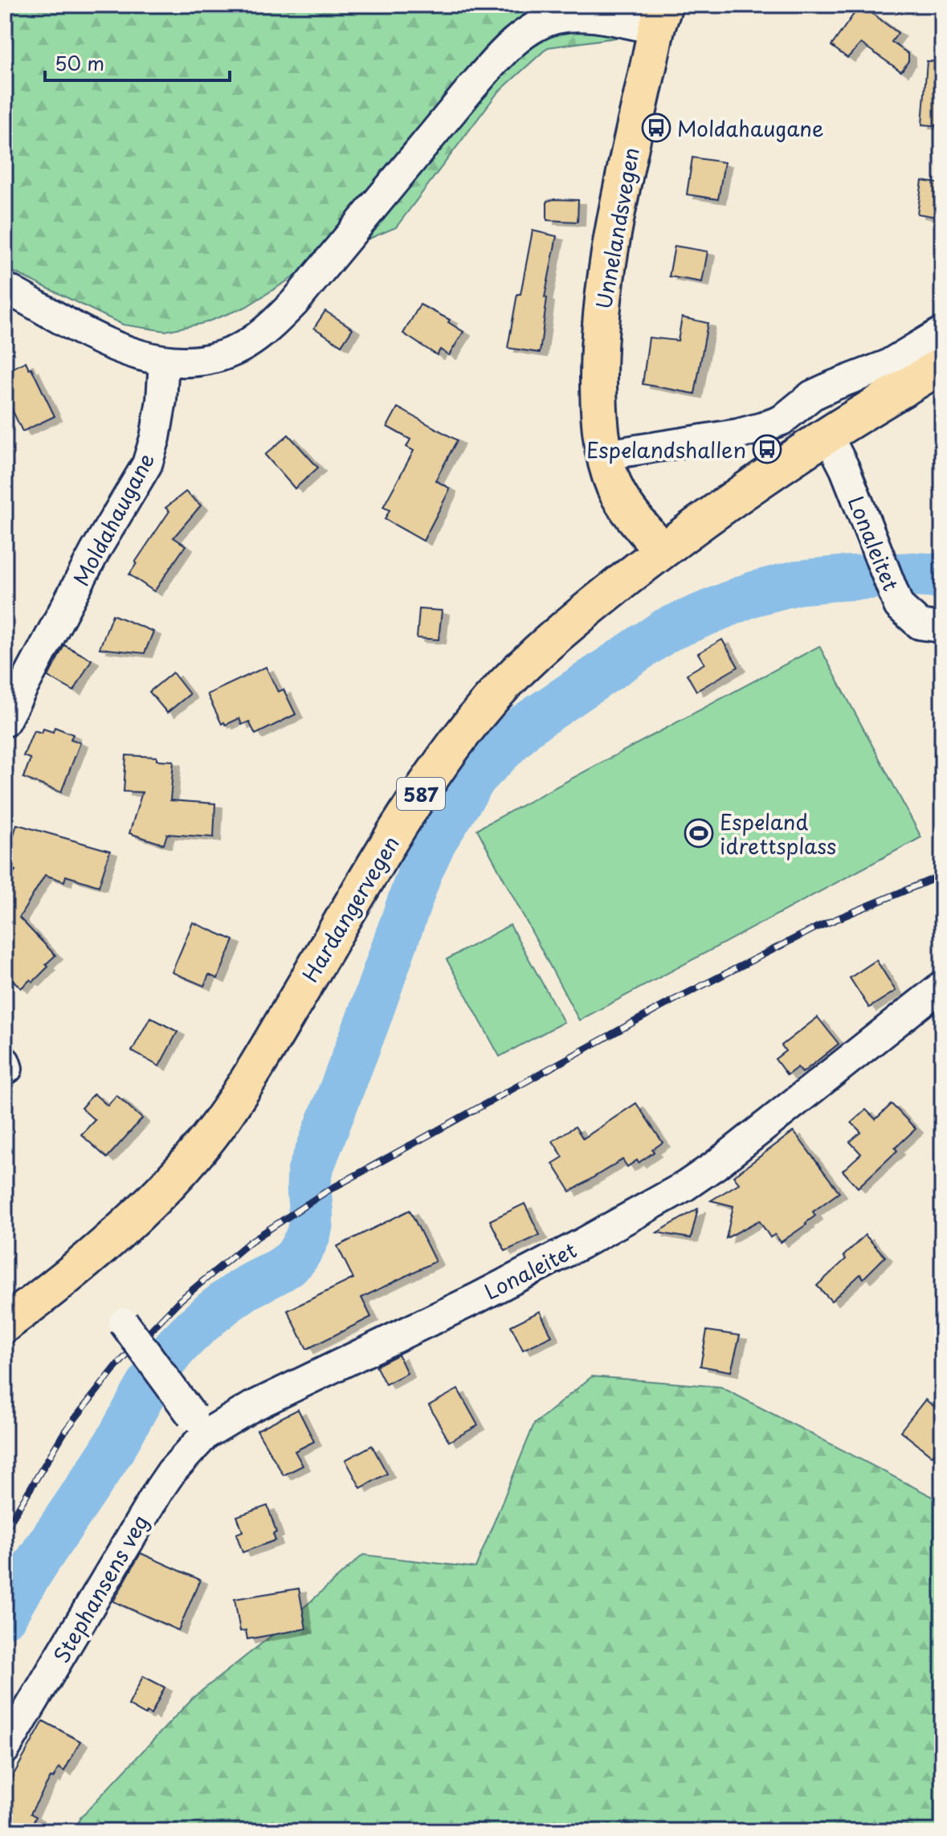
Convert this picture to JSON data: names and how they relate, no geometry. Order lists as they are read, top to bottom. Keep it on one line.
{"streets":{"main road":["Unnelandsvegen","587","Hardangervegen"],"street":["Moldahaugane","Lonaleitet","Stephansens veg"]},"crossings":[["Unnelandsvegen","Hardangervegen"],["Lonaleitet","Hardangervegen"],["Lonaleitet","Stephansens veg"]],"places":{"bus stop":["Moldahaugane","Espelandshallen"],"sports":["Espeland idrettsplass"]},"scale_bar":"50 m"}
